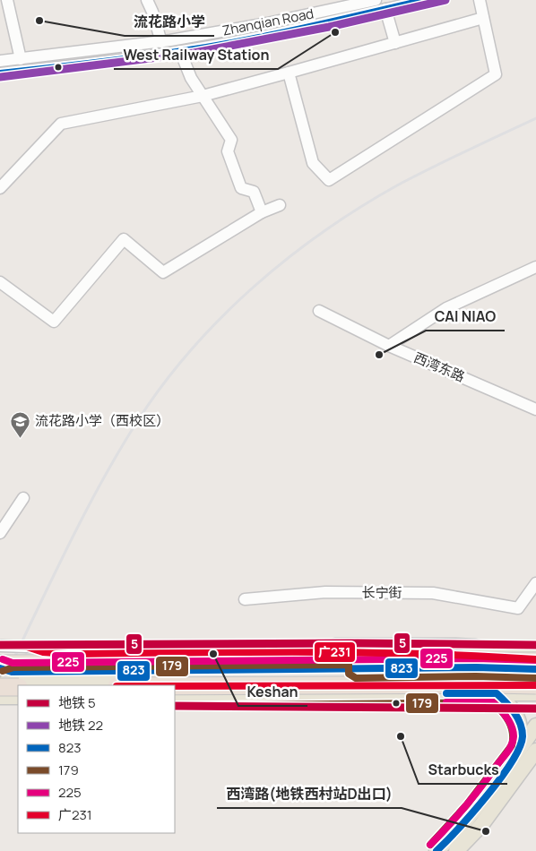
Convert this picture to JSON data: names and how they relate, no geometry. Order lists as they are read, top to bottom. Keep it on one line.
{"streets":{"street":["Zhanqian Road","西湾东路","长宁街"]},"places":{"other":["流花路小学","West Railway Station","CAI NIAO","Keshan","Starbucks","西湾路(地铁西村站D出口)"],"school or university":["流花路小学（西校区）"]},"lines":["metro line 22","transit line 823","metro line 5","transit line 广231","transit line 225","transit line 179"],"legend":["地铁 5","地铁 22","823","179","225","广231"]}
